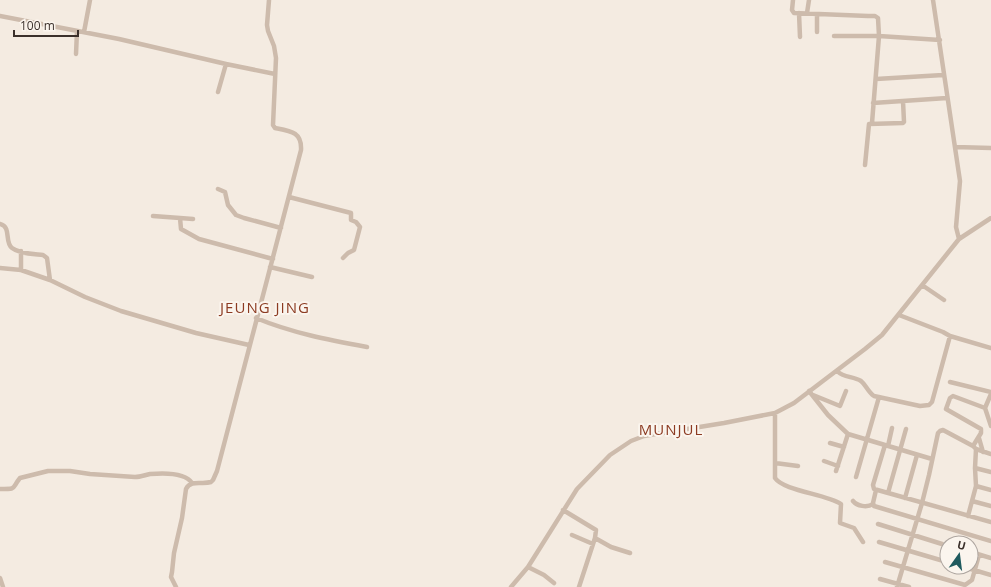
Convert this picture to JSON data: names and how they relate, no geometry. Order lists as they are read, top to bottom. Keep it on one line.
{"districts":["JEUNG JING","MUNJUL"],"scale_bar":"100 m","north":"top"}
